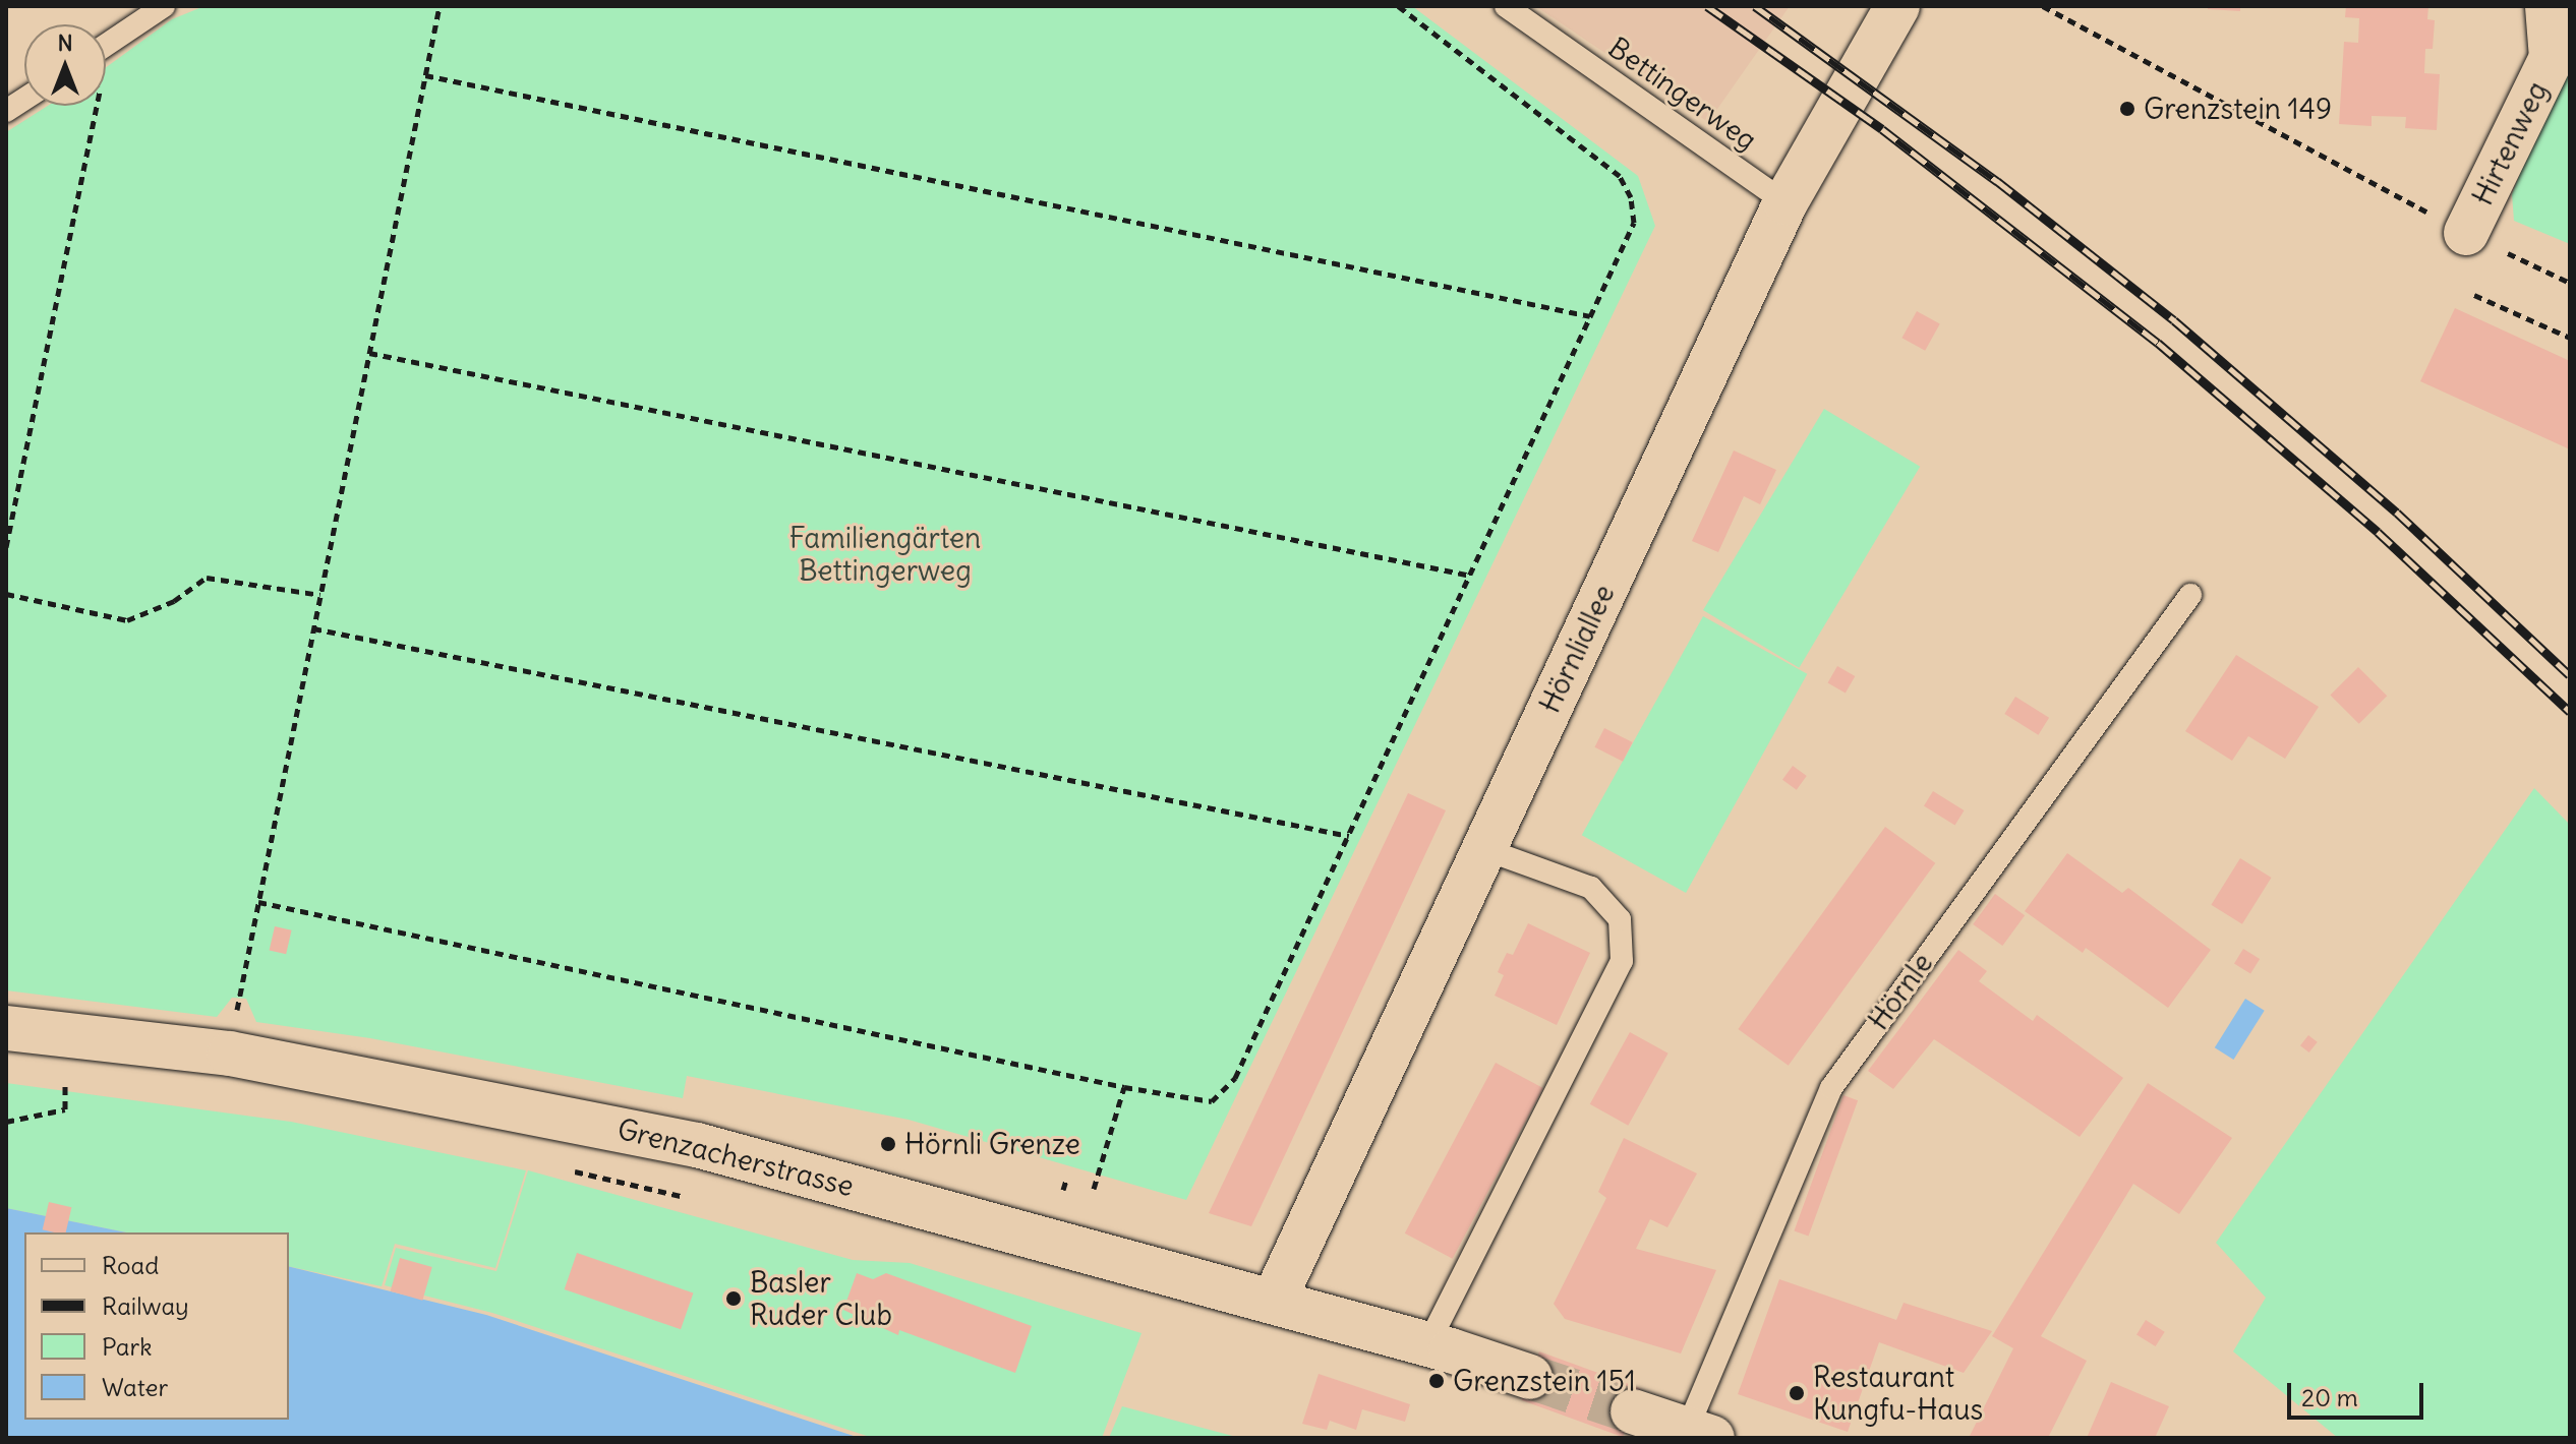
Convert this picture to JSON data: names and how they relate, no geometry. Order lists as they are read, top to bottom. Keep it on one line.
{"streets":{"street":["Hirtenweg","Hörnliallee","Hörnle","Grenzacherstrasse"],"lane":["Bettingerweg"]},"crossings":[["Bettingerweg","Hörnliallee"],["Hörnliallee","Grenzacherstrasse"]],"parks":["Familiengärten Bettingerweg"],"places":["Grenzstein 149","Hörnli Grenze","Basler Ruder Club","Grenzstein 151","Restaurant Kungfu-Haus"],"legend":["Road","Railway","Park","Water"],"scale_bar":"20 m","north":"top"}
